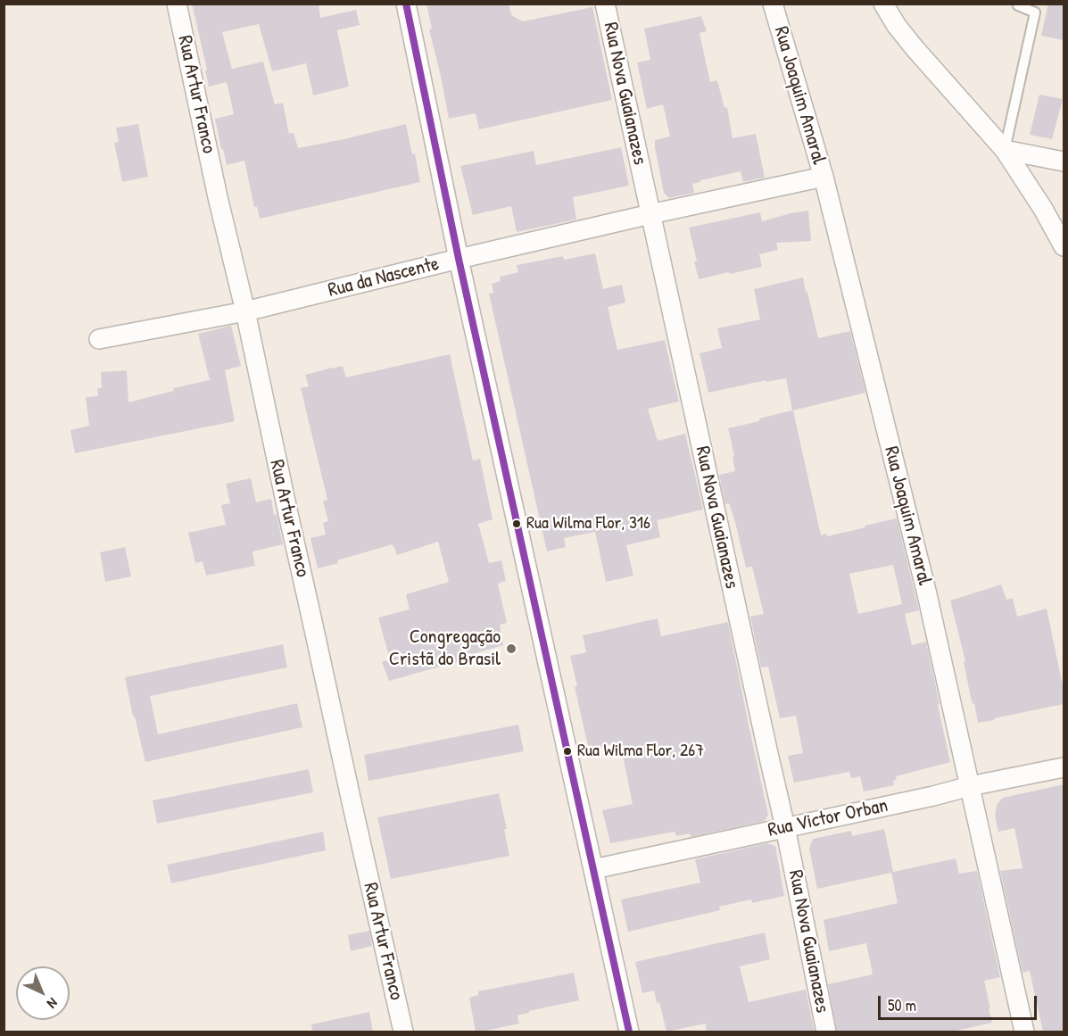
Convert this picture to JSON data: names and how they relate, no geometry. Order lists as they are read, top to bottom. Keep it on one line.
{"streets":{"street":["Rua Nova Guaianazes","Rua Artur Franco","Rua Joaquim Amaral","Rua da Nascente","Rua Victor Orban"]},"crossings":[["Rua Nova Guaianazes","Rua da Nascente"],["Rua Nova Guaianazes","Rua Victor Orban"],["Rua Artur Franco","Rua da Nascente"],["Rua Joaquim Amaral","Rua da Nascente"],["Rua Joaquim Amaral","Rua Victor Orban"]],"places":["Rua Wilma Flor, 316","Congregação Cristã do Brasil","Rua Wilma Flor, 267"],"scale_bar":"50 m","north":"bottom right"}
